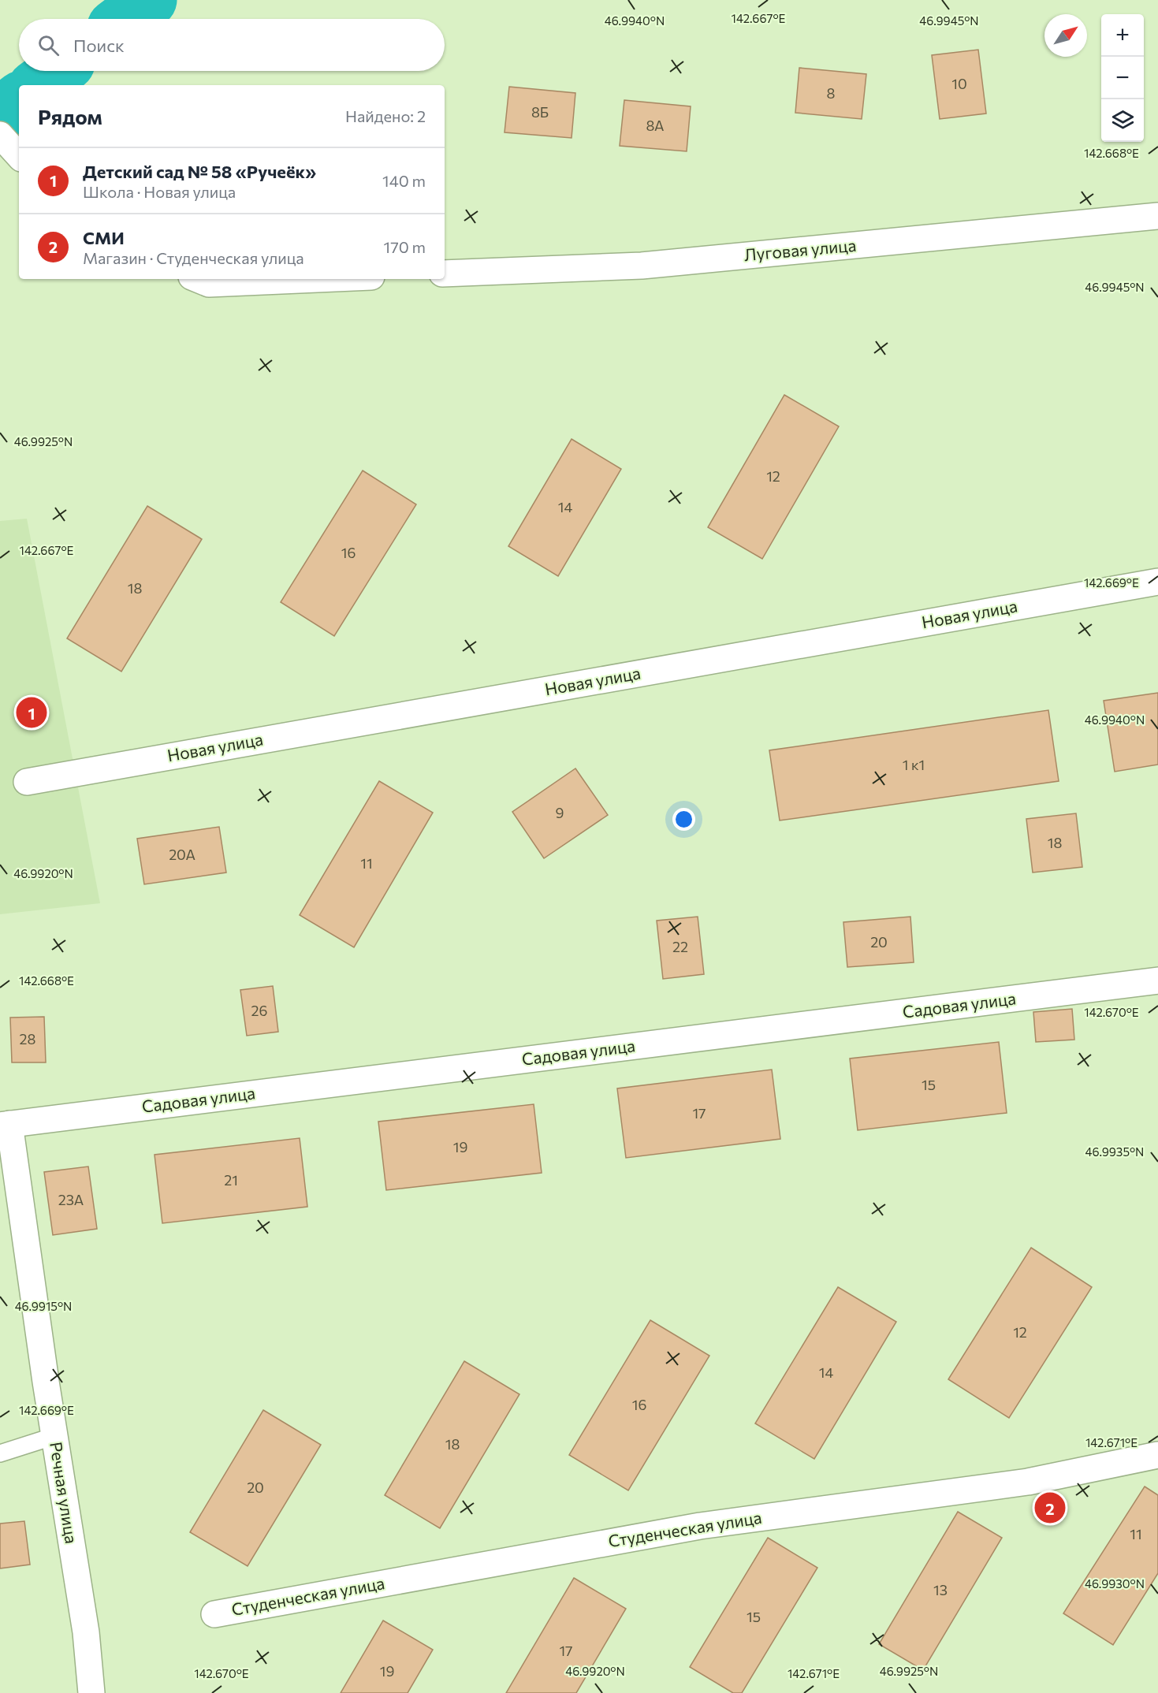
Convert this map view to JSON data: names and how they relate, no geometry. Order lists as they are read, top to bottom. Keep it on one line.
{"streets":{"street":["Луговая улица","Новая улица","Садовая улица","Речная улица","Студенческая улица"]},"crossings":[["Садовая улица","Речная улица"]],"house_numbers":["10","8","8Б","8А","12","14","16","18","1 к1","9","18","20А","11","20","22","26","28","15","17","19","21","23А","12","14","16","18","20","11","13","15","17","19"],"north":"top right","page":{"map_buttons":["+","−"],"search":"Поиск","heading":["Рядом","Найдено: 2"],"list":[{"mark":"1","name":"Детский сад № 58 «Ручеёк»","note":"Школа · Новая улица","value":"140 m"},{"mark":"2","name":"СМИ","note":"Магазин · Студенческая улица","value":"170 m"}],"pins":["1","2"]},"coordinates":["142.667°E","46.9940°N","46.9945°N","142.668°E","46.9925°N","142.669°E","46.9920°N","142.670°E","46.9935°N","46.9915°N","142.671°E","46.9930°N"]}
